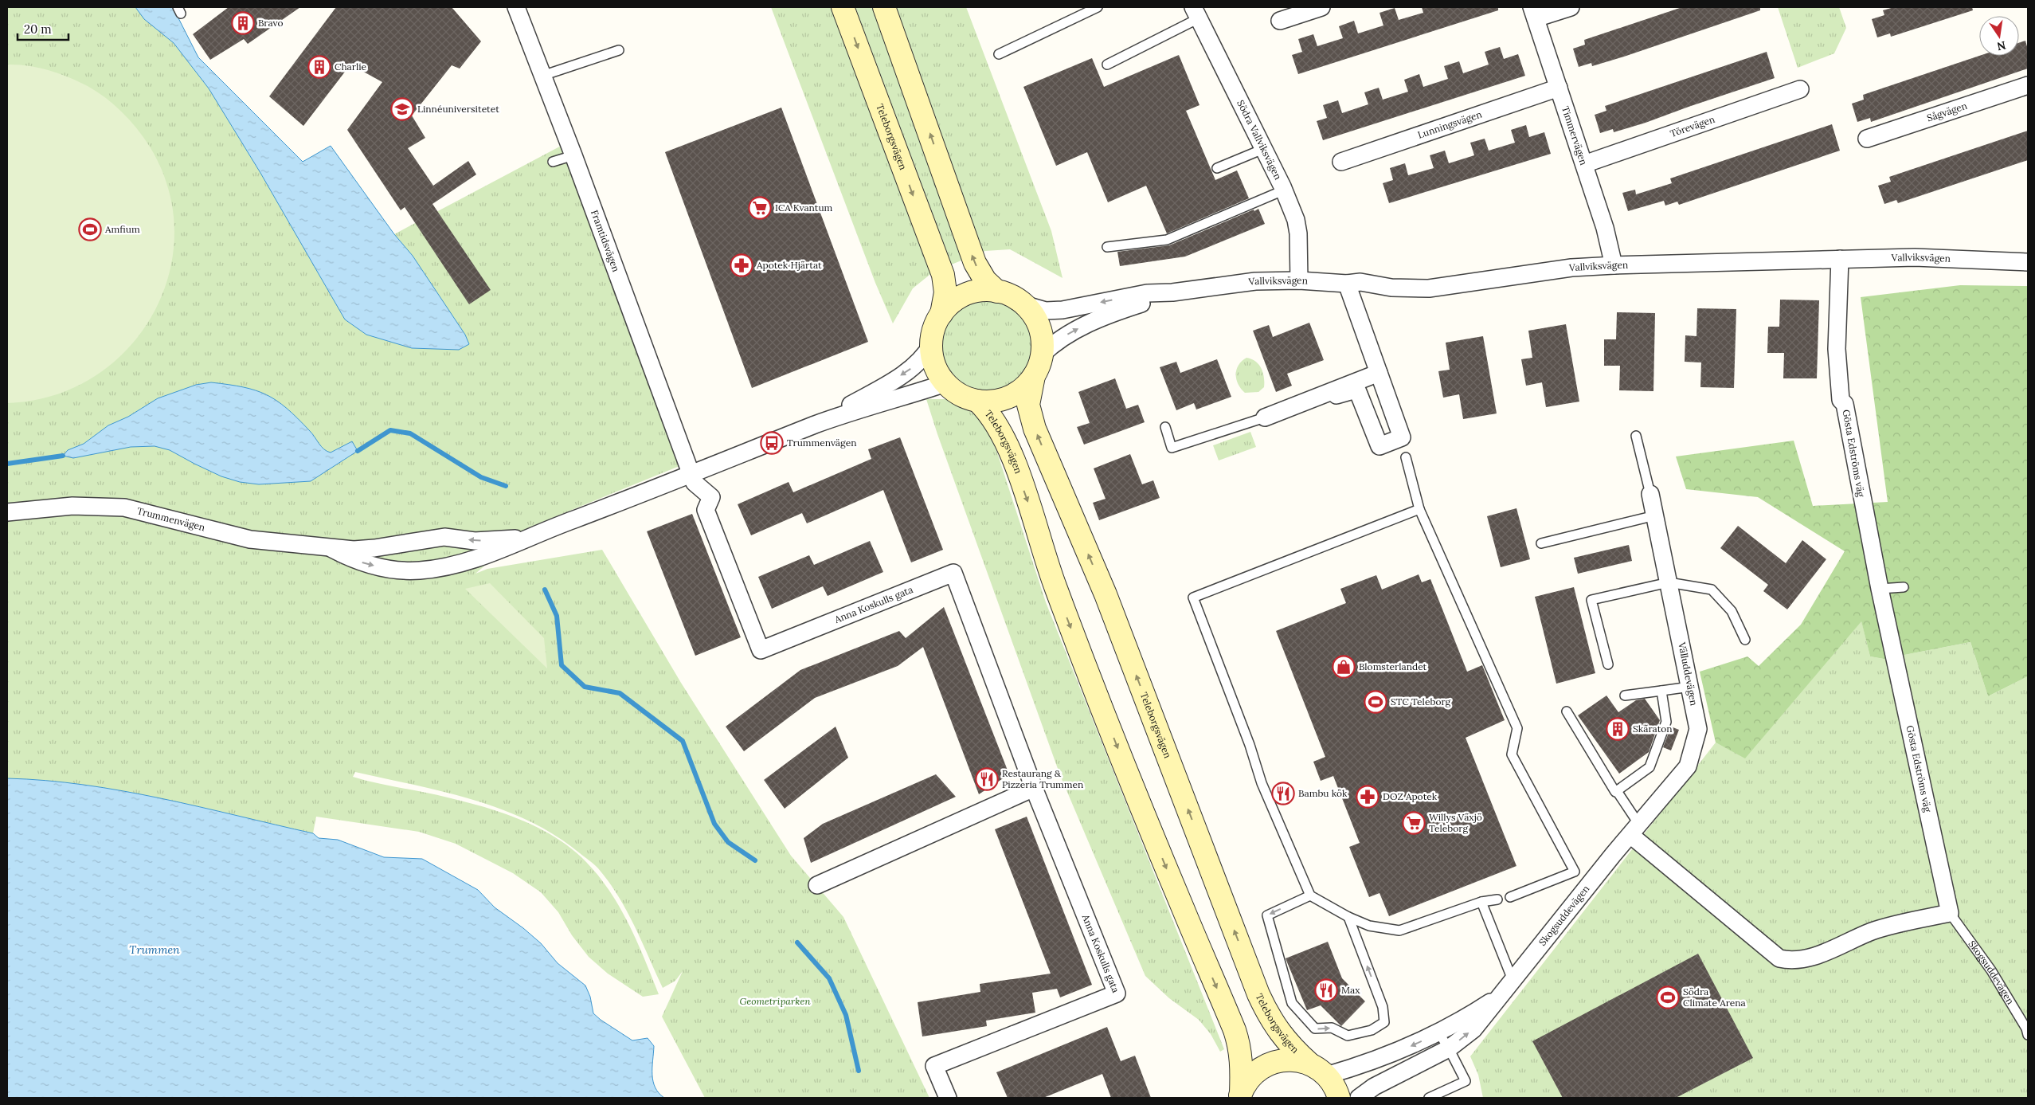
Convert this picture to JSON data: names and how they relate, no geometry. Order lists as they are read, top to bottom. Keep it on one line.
{"streets":{"main road":["Teleborgsvägen"],"street":["Sågvägen","Lunningsvägen","Törevägen","Timmervägen","Södra Vallviksvägen","Framtidsvägen","Vallviksvägen","Gösta Edströms väg","Trummenvägen","Anna Koskulls gata","Välluddevägen","Skogsuddevägen"]},"crossings":[["Lunningsvägen","Timmervägen"],["Törevägen","Timmervägen"],["Timmervägen","Vallviksvägen"],["Teleborgsvägen","Vallviksvägen"],["Teleborgsvägen","Trummenvägen"],["Teleborgsvägen","Skogsuddevägen"],["Södra Vallviksvägen","Vallviksvägen"],["Framtidsvägen","Trummenvägen"],["Framtidsvägen","Anna Koskulls gata"],["Vallviksvägen","Gösta Edströms väg"],["Vallviksvägen","Trummenvägen"],["Gösta Edströms väg","Skogsuddevägen"],["Trummenvägen","Anna Koskulls gata"],["Välluddevägen","Skogsuddevägen"]],"water":["Trummen"],"parks":["Geometriparken"],"places":{"building":["Bravo","Charlie","Skäraton"],"school or university":["Linnéuniversitetet"],"supermarket":["ICA Kvantum","Willys Växjö Teleborg"],"sports":["Amfium","STC Teleborg","Södra Climate Arena"],"pharmacy":["Apotek Hjärtat","DOZ Apotek"],"bus stop":["Trummenvägen"],"shop":["Blomsterlandet"],"restaurant":["Restaurang & Pizzeria Trummen","Bambu kök","Max"]},"scale_bar":"20 m","north":"bottom"}
